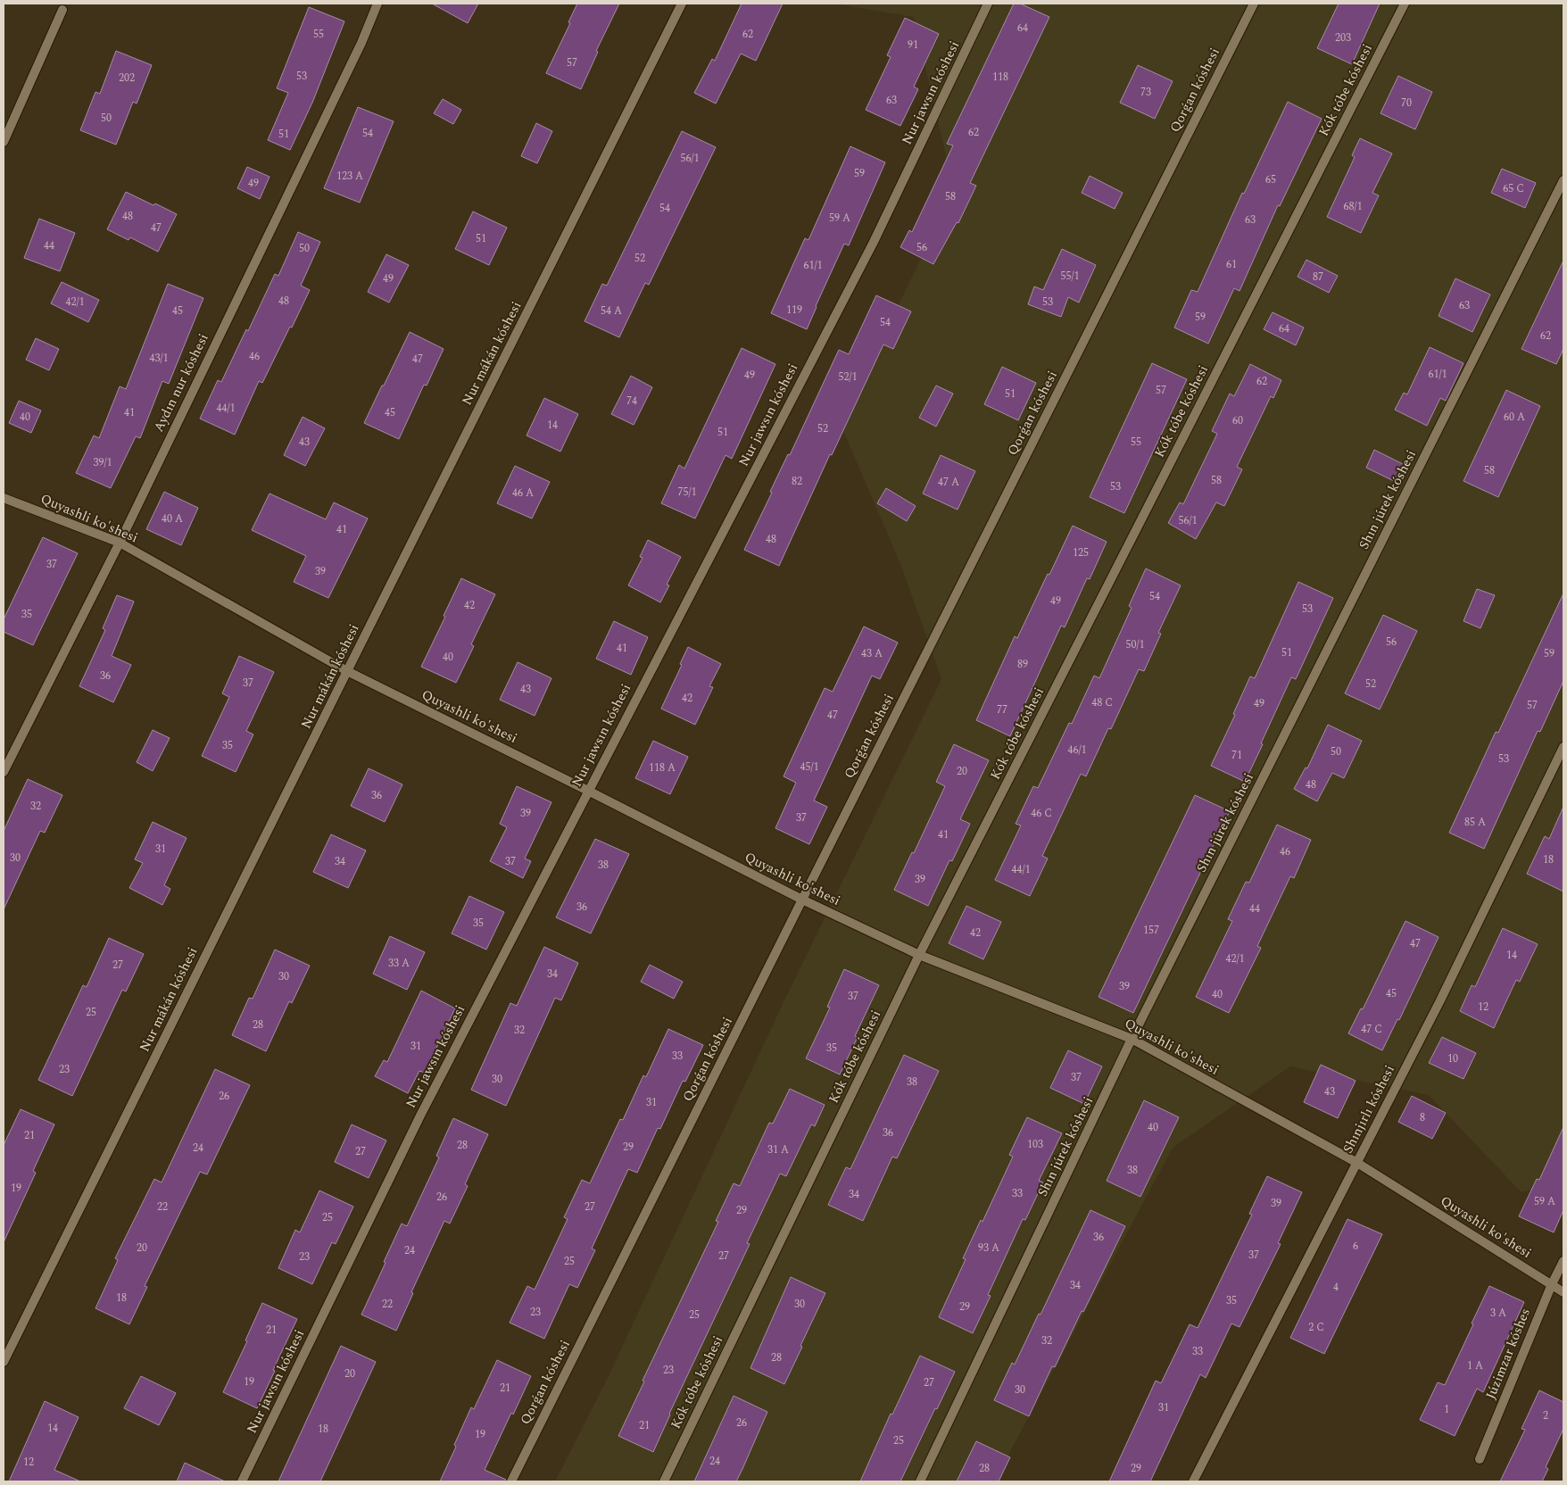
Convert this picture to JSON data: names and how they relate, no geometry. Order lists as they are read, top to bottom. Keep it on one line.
{"streets":{"street":["Qorǵan kóshesi","Kók tóbe kóshesi","Nur jawsın kóshesi","Nur mákán kóshesi","Aydın nur kóshesi","Shın júrek kóshesi","Quyashli ko'shesi","Shınjırlı kóshesi","Júzimzar kóshes"]},"crossings":[["Qorǵan kóshesi","Quyashli ko'shesi"],["Kók tóbe kóshesi","Quyashli ko'shesi"],["Nur jawsın kóshesi","Quyashli ko'shesi"],["Nur mákán kóshesi","Quyashli ko'shesi"],["Aydın nur kóshesi","Quyashli ko'shesi"],["Shın júrek kóshesi","Quyashli ko'shesi"],["Quyashli ko'shesi","Shınjırlı kóshesi"],["Quyashli ko'shesi","Júzimzar kóshes"]],"house_numbers":["64","55","62","203","91","57","53","118","202","73","63","70","50","62","54","51","56/1","59","123 А","65","49","65 С","58","68/1","54","48","59 А","63","47","51","44","56","50","52","61","61/1","55/1","87","49","48","42/1","53","63","119","45","54 А","59","54","64","62","46","43/1","47","61/1","49","52/1","62","57","51","74","44/1","41","45","40","60 А","60","14","52","51","43","55","39/1","58","58","82","47 А","53","75/1","46 А","40 А","56/1","41","48","125","37","39","54","49","42","53","35","56","50/1","41","51","43 А","59","40","89","36","37","52","43","42","48 С","49","57","77","47","35","46/1","50","71","53","45/1","118 А","20","48","36","32","39","46 С","37","85 А","41","31","46","30","18","34","37","38","44/1","39","36","44","35","157","42","47","14","42/1","33 А","27","34","30","39","45","40","37","12","25","28","47 С","32","31","35","33","10","23","37","30","38","43","26","31","8","40","36","21","103","28","29","24","31 А","27","38","19","33","34","26","59 А","39","22","27","29","25","36","6","20","93 А","24","37","27","23","25","34","4","18","35","22","30","29","23","3 А","25","2 С","21","32","33","28","1 А","23","20","19","27","21","30","31","1","2","26","21","14","18","19","25","24","12","28","29"]}
